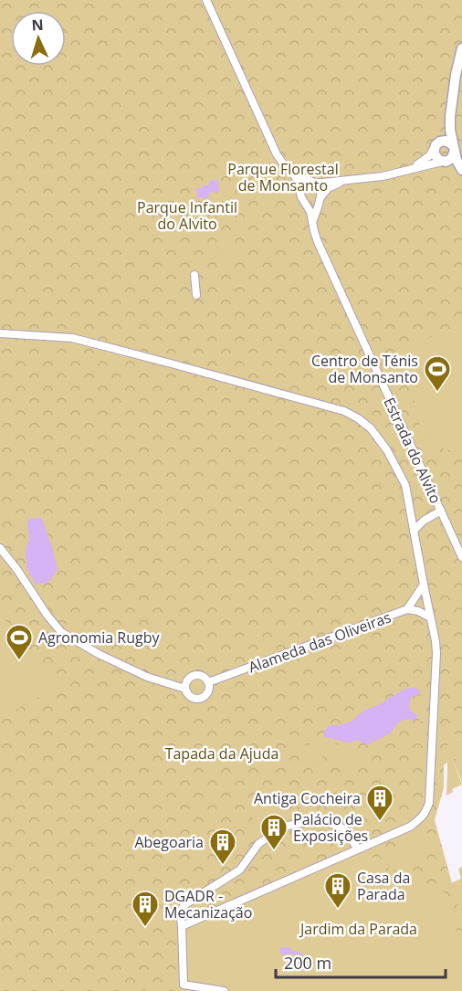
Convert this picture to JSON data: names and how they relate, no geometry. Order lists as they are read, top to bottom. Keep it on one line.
{"streets":{"street":["Estrada do Alvito","Alameda das Oliveiras"]},"parks":["Parque Florestal de Monsanto","Parque Infantil do Alvito","Tapada da Ajuda","Jardim da Parada"],"places":{"sports":["Centro de Ténis de Monsanto","Agronomia Rugby"],"building":["Antiga Cocheira","Palácio de Exposições","Abegoaria","Casa da Parada","DGADR - Mecanização"]},"scale_bar":"200 m","north":"top"}
